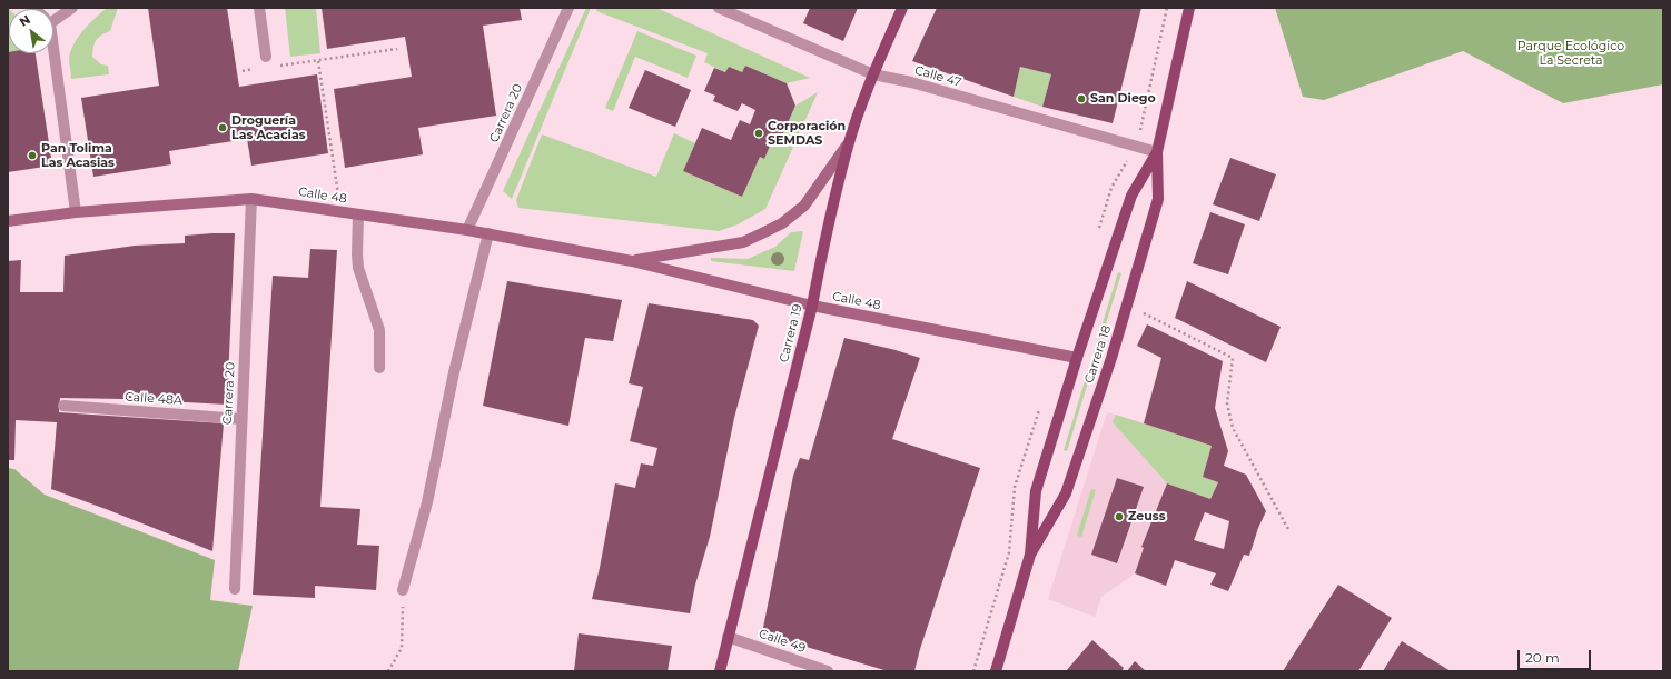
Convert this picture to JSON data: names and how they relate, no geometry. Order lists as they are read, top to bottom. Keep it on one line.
{"streets":{"main road":["Carrera 19","Carrera 18"],"street":["Calle 47","Carrera 20","Calle 48","Calle 48A","Calle 49"]},"crossings":[["Calle 47","Carrera 19"],["Calle 47","Carrera 18"],["Carrera 20","Calle 48"],["Carrera 20","Calle 48A"],["Calle 48","Carrera 19"],["Calle 48","Carrera 18"],["Carrera 19","Calle 49"]],"parks":["Parque Ecológico La Secreta"],"places":["San Diego","Droguería Las Acacias","Corporación SEMDAS","Pan Tolima Las Acasias","Zeuss"],"scale_bar":"20 m","north":"top left"}
